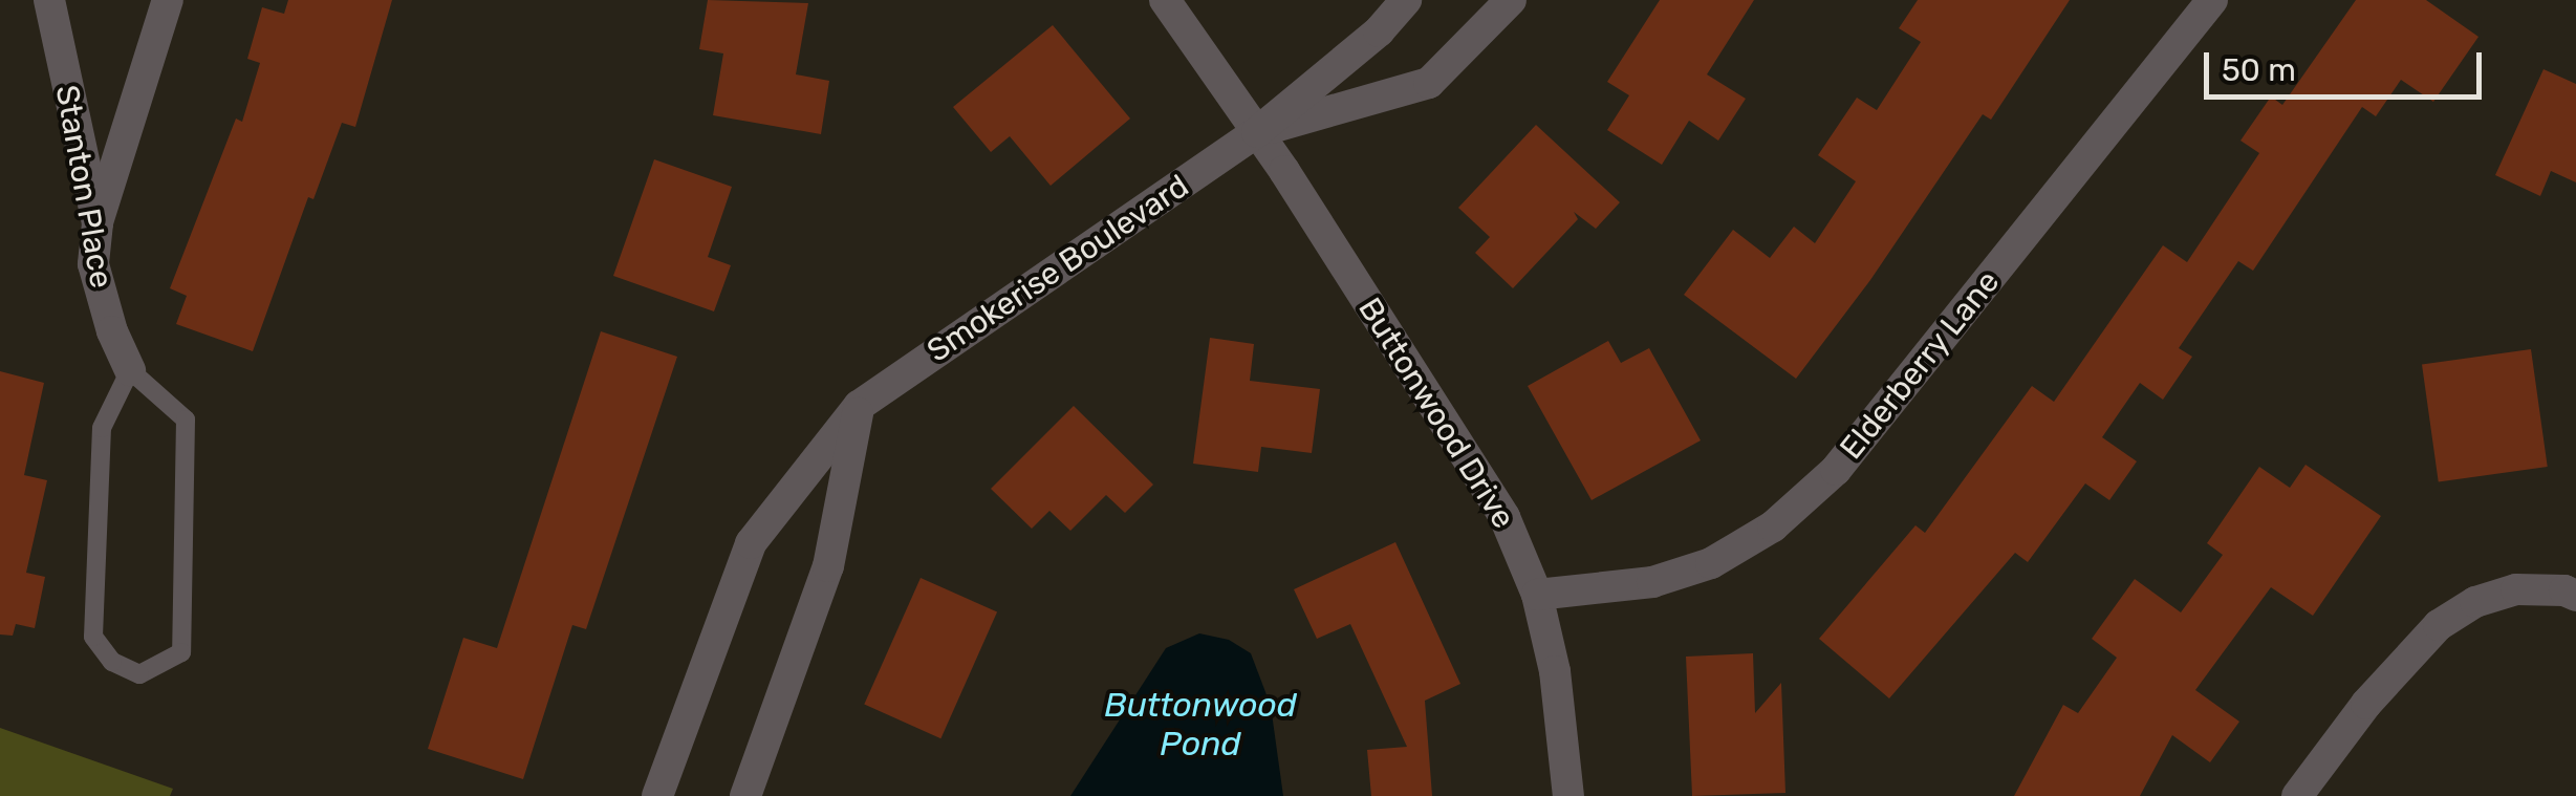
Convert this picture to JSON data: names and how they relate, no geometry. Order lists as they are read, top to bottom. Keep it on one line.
{"streets":{"street":["Stanton Place","Smokerise Boulevard","Elderberry Lane","Buttonwood Drive"]},"crossings":[["Smokerise Boulevard","Buttonwood Drive"],["Elderberry Lane","Buttonwood Drive"]],"water":["Buttonwood Pond"],"scale_bar":"50 m"}
